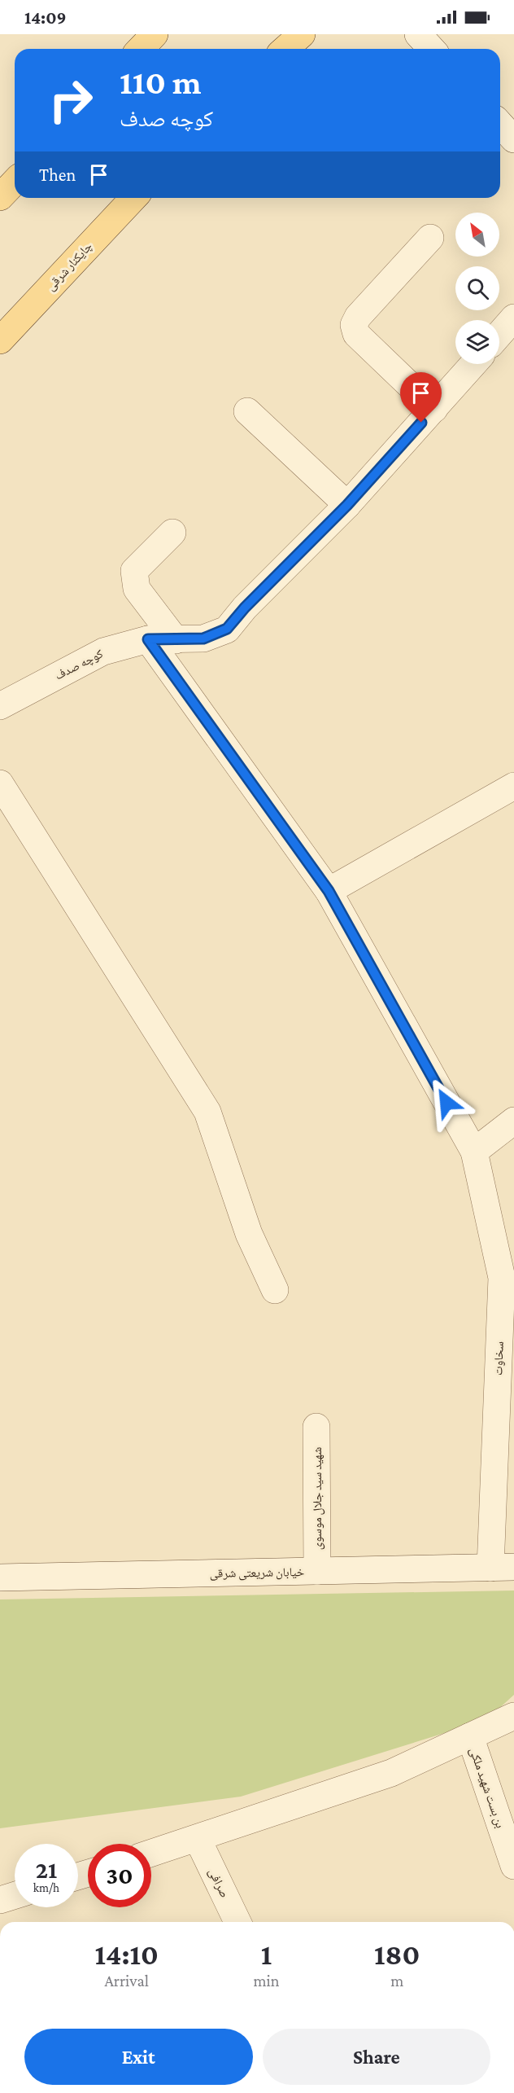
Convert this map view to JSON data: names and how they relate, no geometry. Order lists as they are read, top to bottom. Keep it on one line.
{"streets":{"main road":["چایکنار شرقی"],"street":["کوچه صدف","سخاوت","شهید سید جلال موسوی","خیابان شریعتی شرقی","بن بست شهید ملکی","صرافی"]},"crossings":[["کوچه صدف","سخاوت"],["سخاوت","خیابان شریعتی شرقی"],["شهید سید جلال موسوی","خیابان شریعتی شرقی"]],"north":"top left","page":{"status":"14:09","turn":["110 m","کوچه صدف"],"then":"Then","speed":"21 km/h","limit":"30","eta":["14:10","Arrival","1","min","180","m"],"buttons":["Exit","Share"]}}
